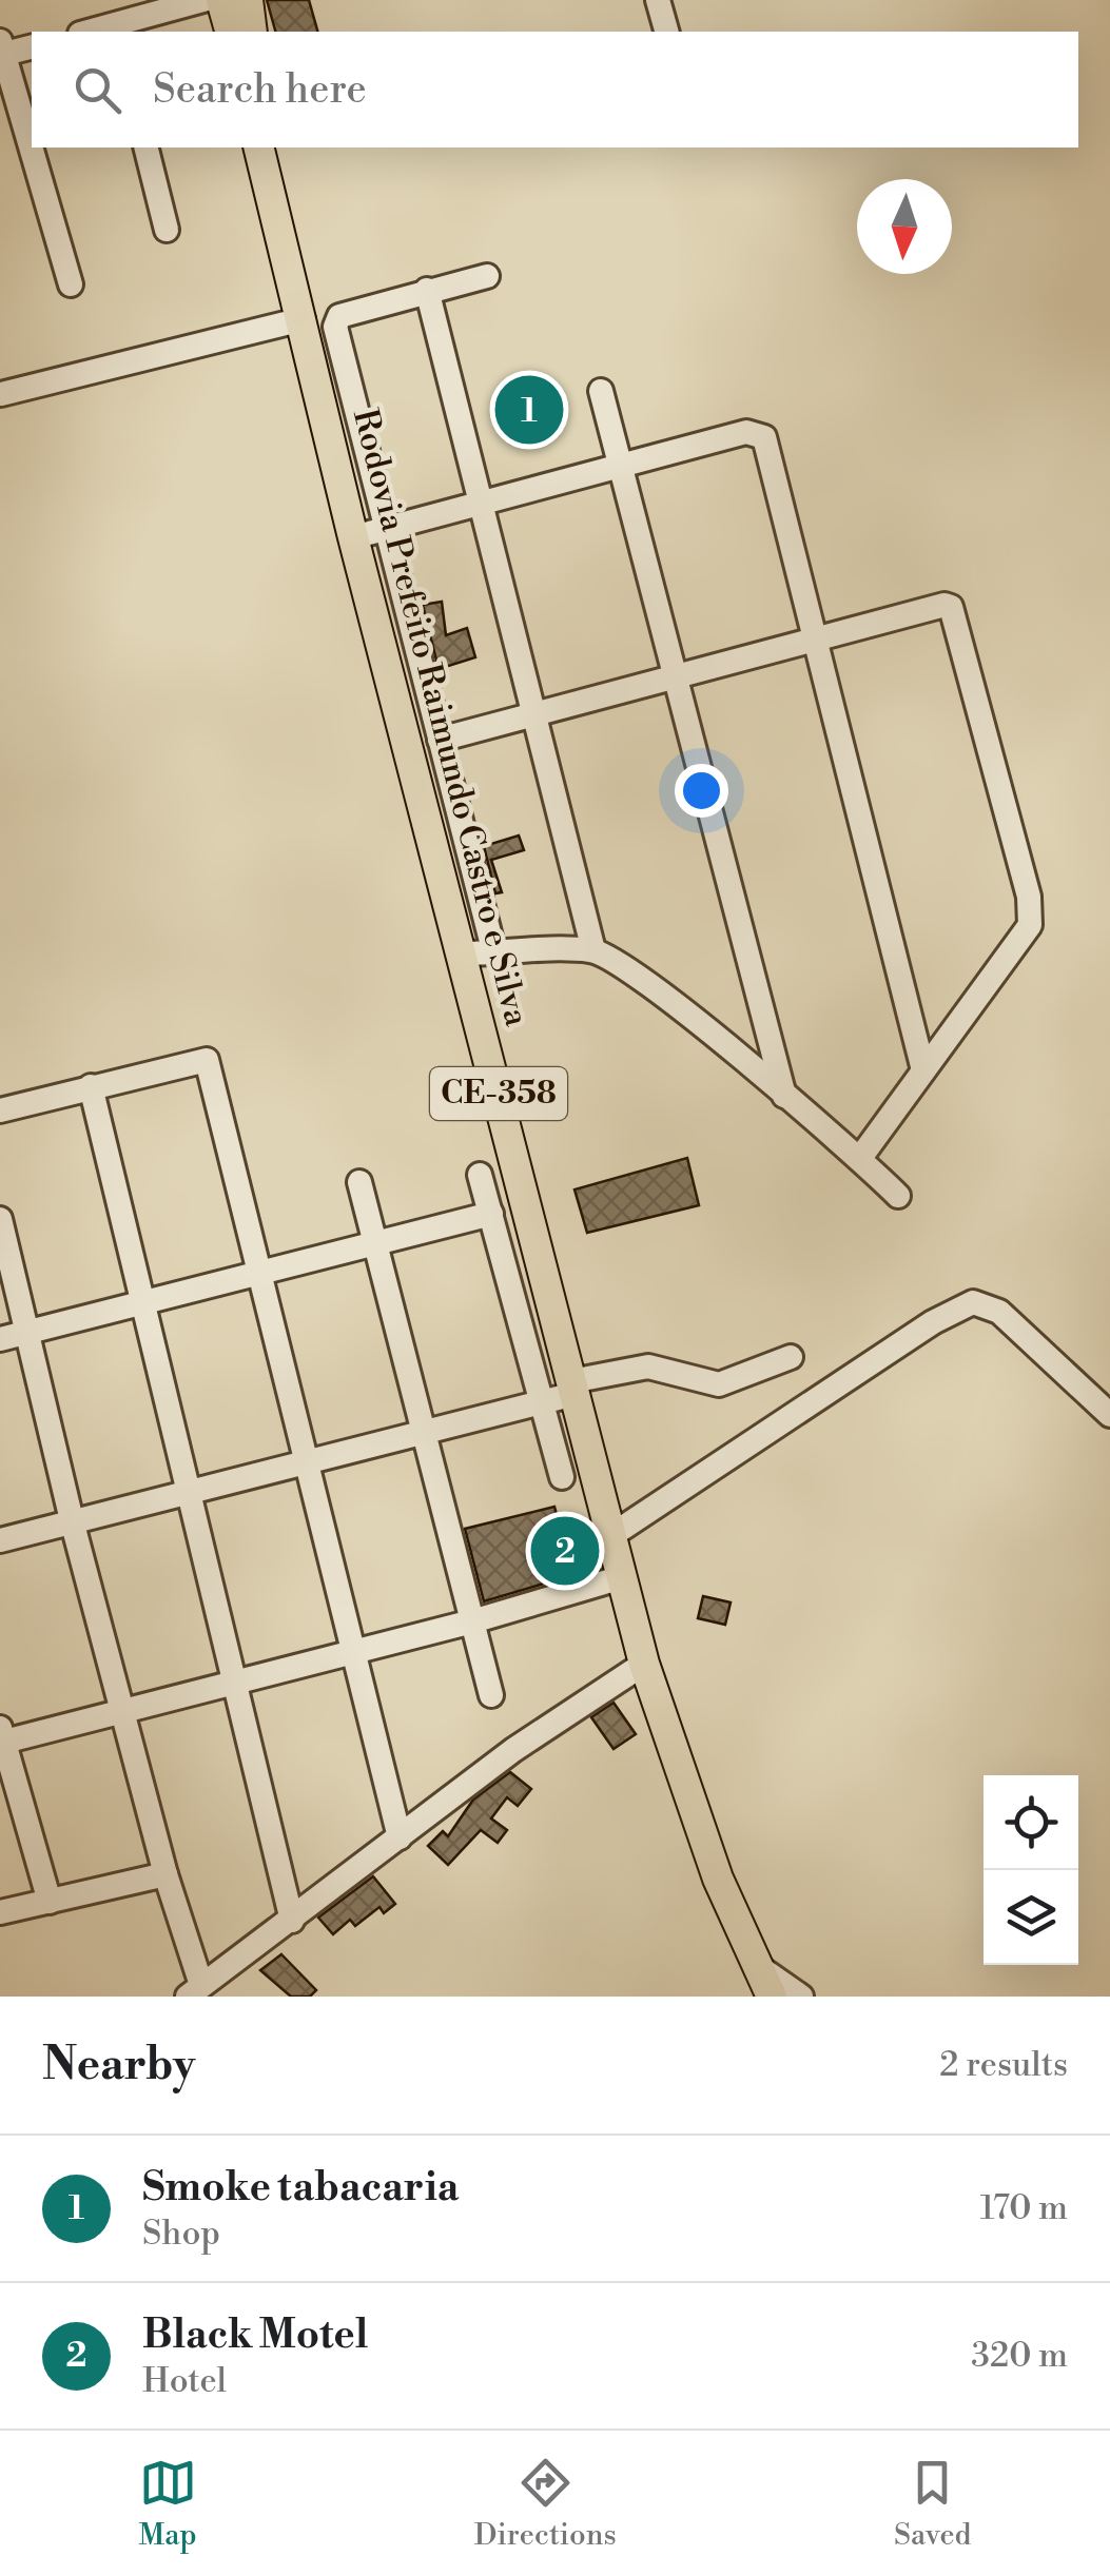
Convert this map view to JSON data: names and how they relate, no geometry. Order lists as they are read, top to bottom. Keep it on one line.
{"streets":{"main road":["Rodovia Prefeito Raimundo Castro e Silva","CE-358"]},"north":"bottom","page":{"search":"Search here","pins":["1","2"],"heading":["Nearby","2 results"],"list":[{"mark":"1","name":"Smoke tabacaria","note":"Shop","value":"170 m"},{"mark":"2","name":"Black Motel","note":"Hotel","value":"320 m"}],"nav":["Map","Directions","Saved"]}}
